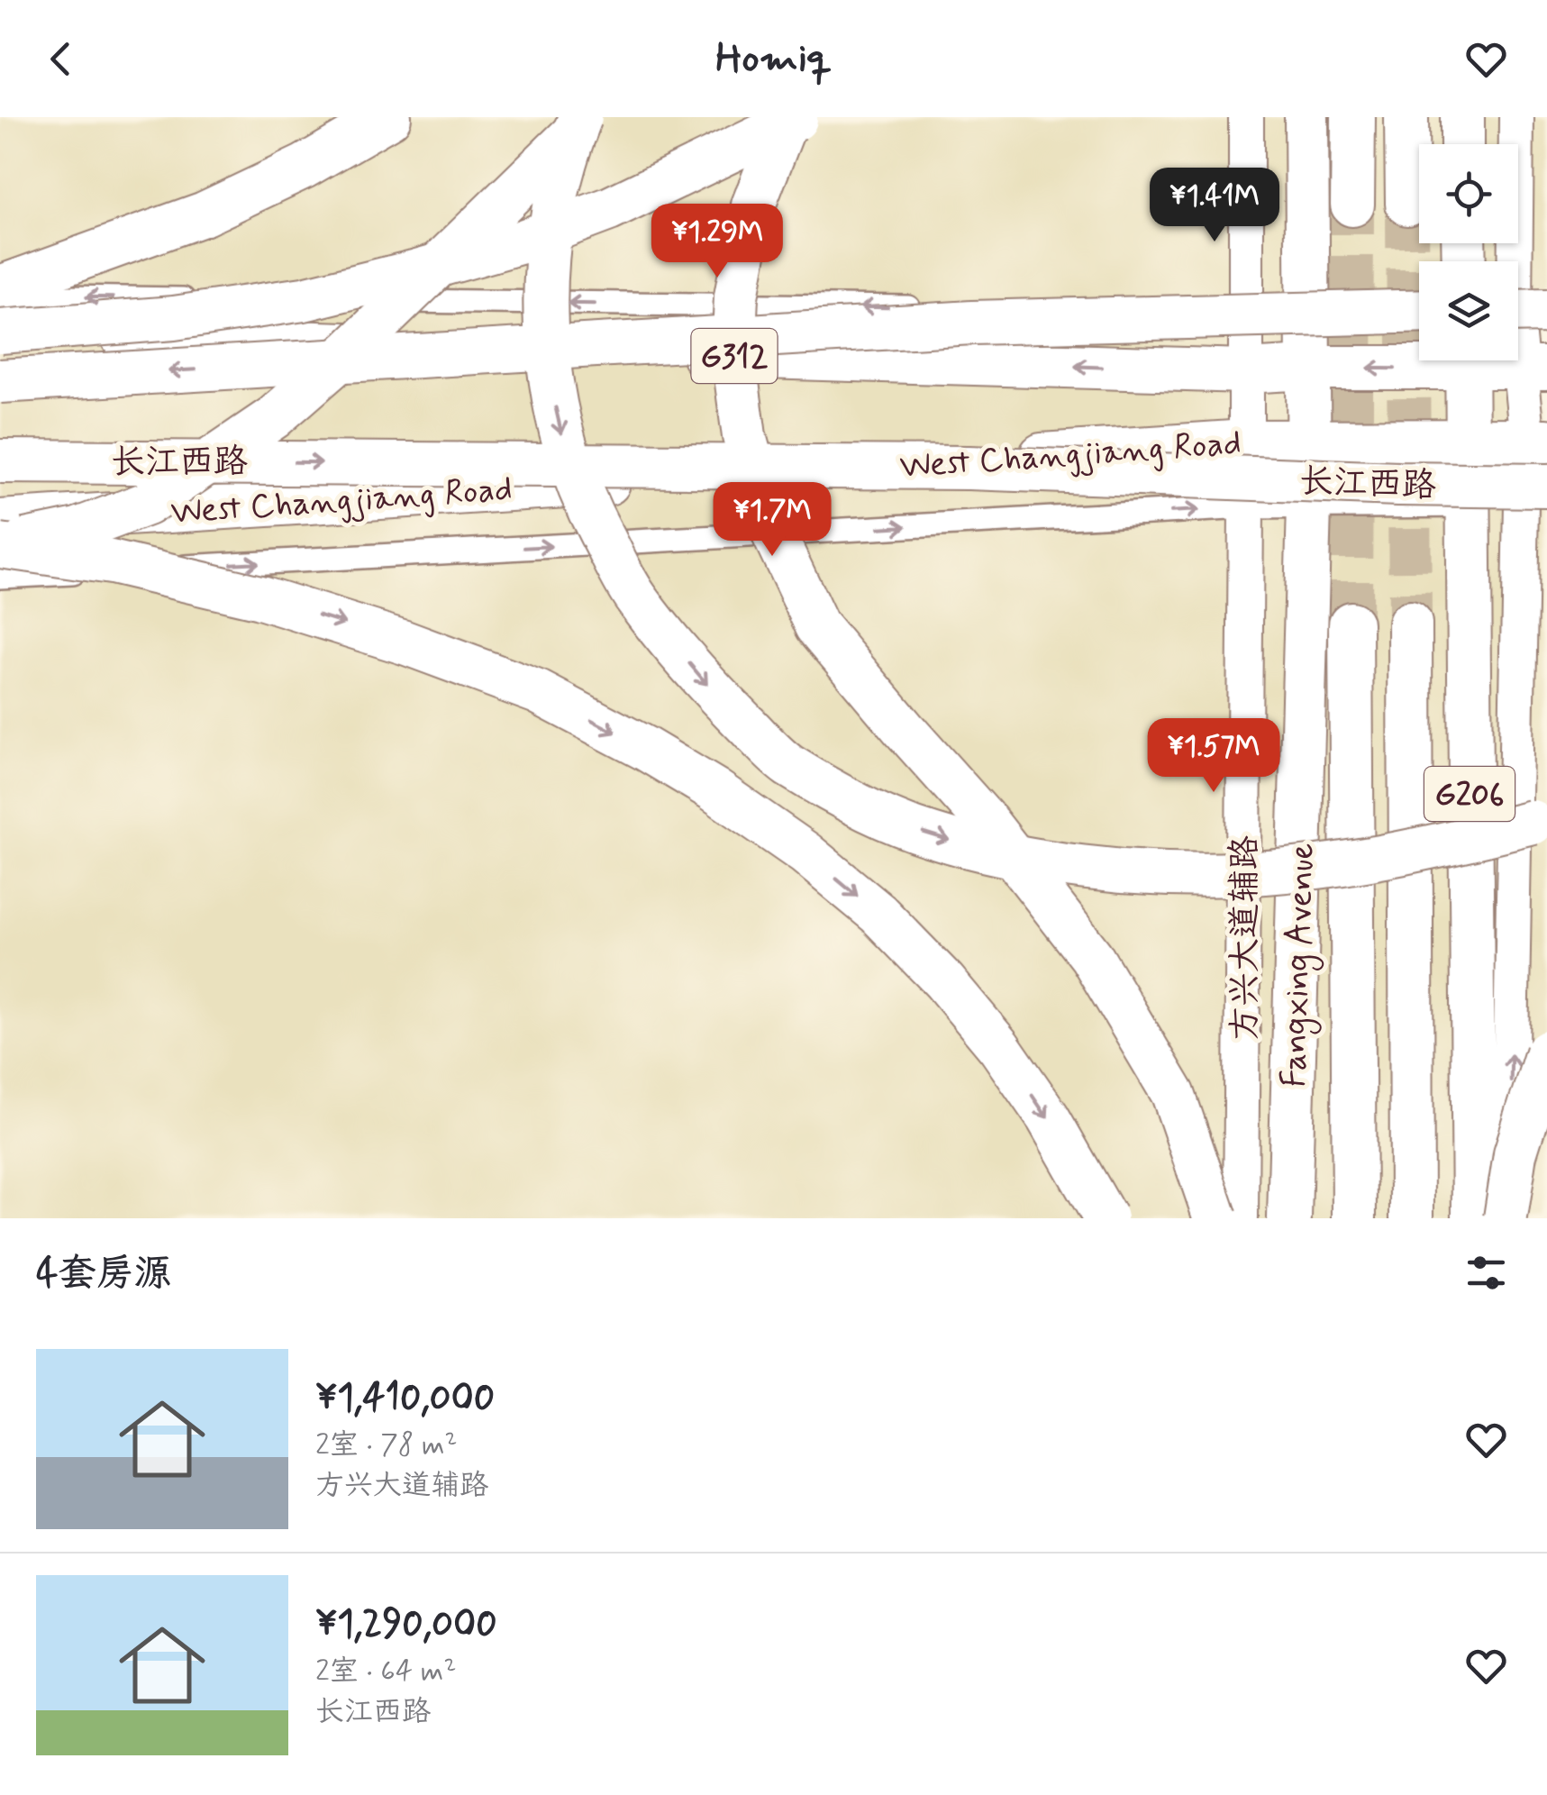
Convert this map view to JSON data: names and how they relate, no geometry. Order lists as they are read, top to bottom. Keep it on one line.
{"streets":{"highway":["G312","West Changjiang Road","长江西路","G206","Fangxing Avenue"],"street":["方兴大道辅路"]},"crossings":[["West Changjiang Road","G206"],["West Changjiang Road","方兴大道辅路"],["West Changjiang Road","Fangxing Avenue"]],"page":{"header":"Homiq","price":["¥1.41M","¥1.29M","¥1.7M","¥1.57M"],"heading":"4套房源","list":[{"name":"¥1,410,000","note":"2室 · 78 m² · 方兴大道辅路"},{"name":"¥1,290,000","note":"2室 · 64 m² · 长江西路"}]}}
